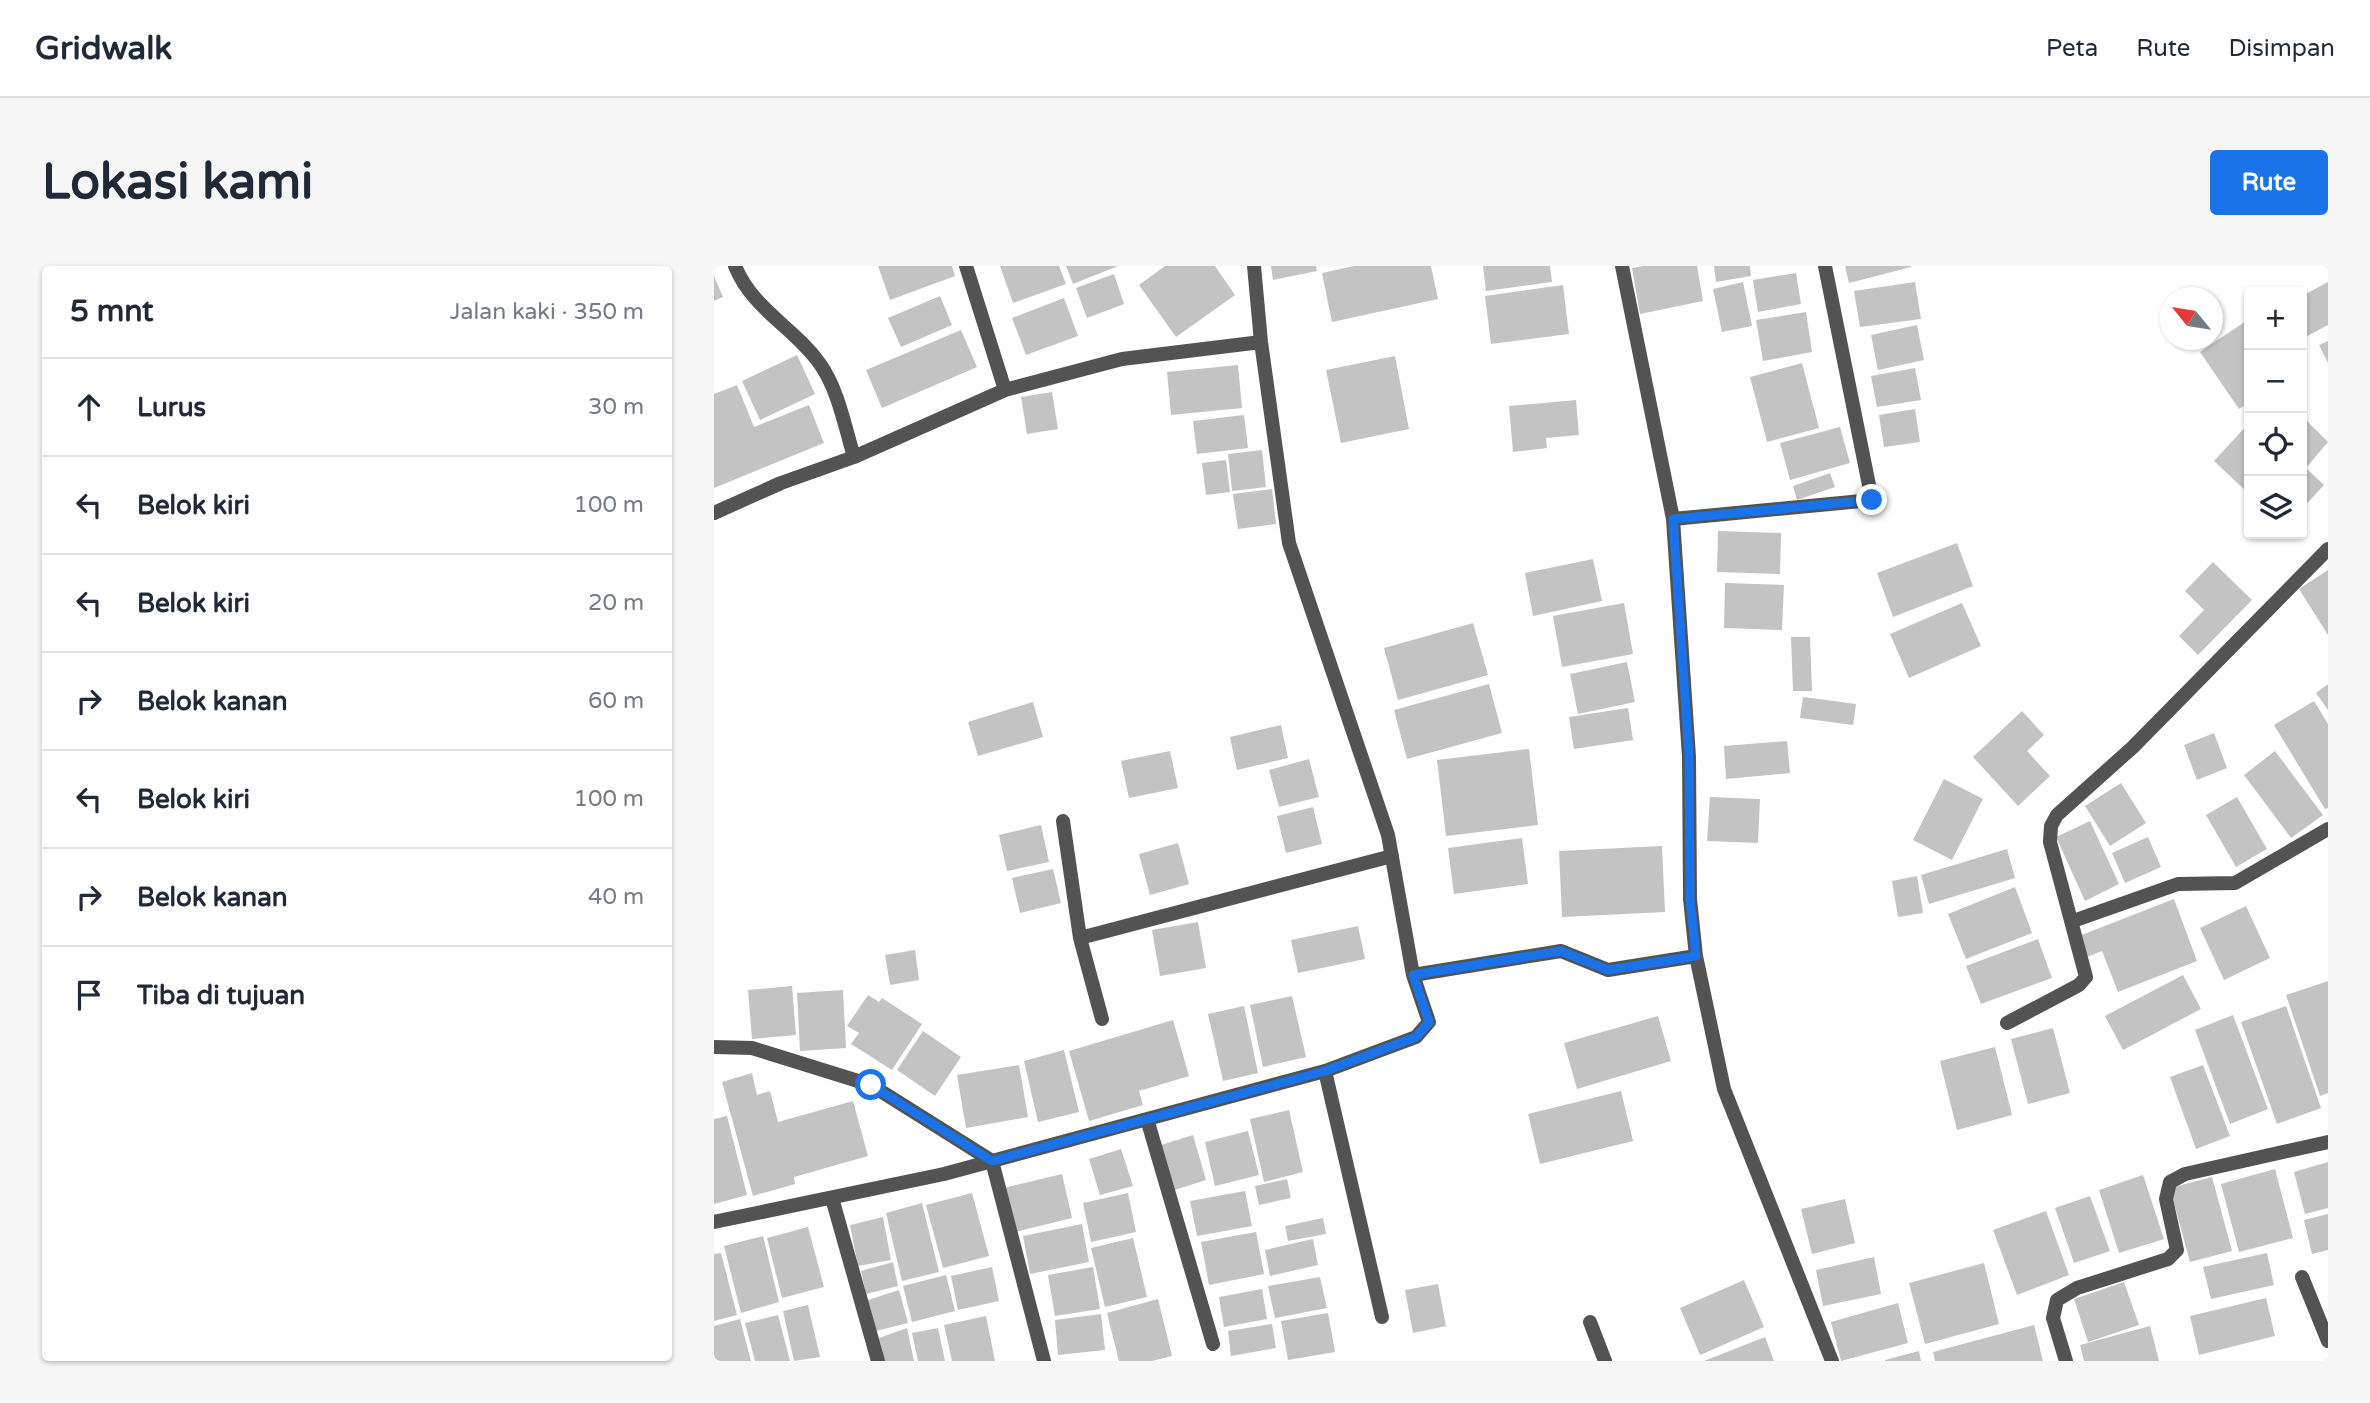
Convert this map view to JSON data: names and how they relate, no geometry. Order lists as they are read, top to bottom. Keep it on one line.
{"north":"top left","page":{"header":"Gridwalk","nav":["Peta","Rute","Disimpan"],"buttons":"Rute","title":"Lokasi kami","heading":["5 mnt","Jalan kaki · 350 m"],"map_buttons":["+","−"],"list":[["Lurus","30 m"],["Belok kiri","100 m"],["Belok kiri","20 m"],["Belok kanan","60 m"],["Belok kiri","100 m"],["Belok kanan","40 m"],"Tiba di tujuan"]}}
